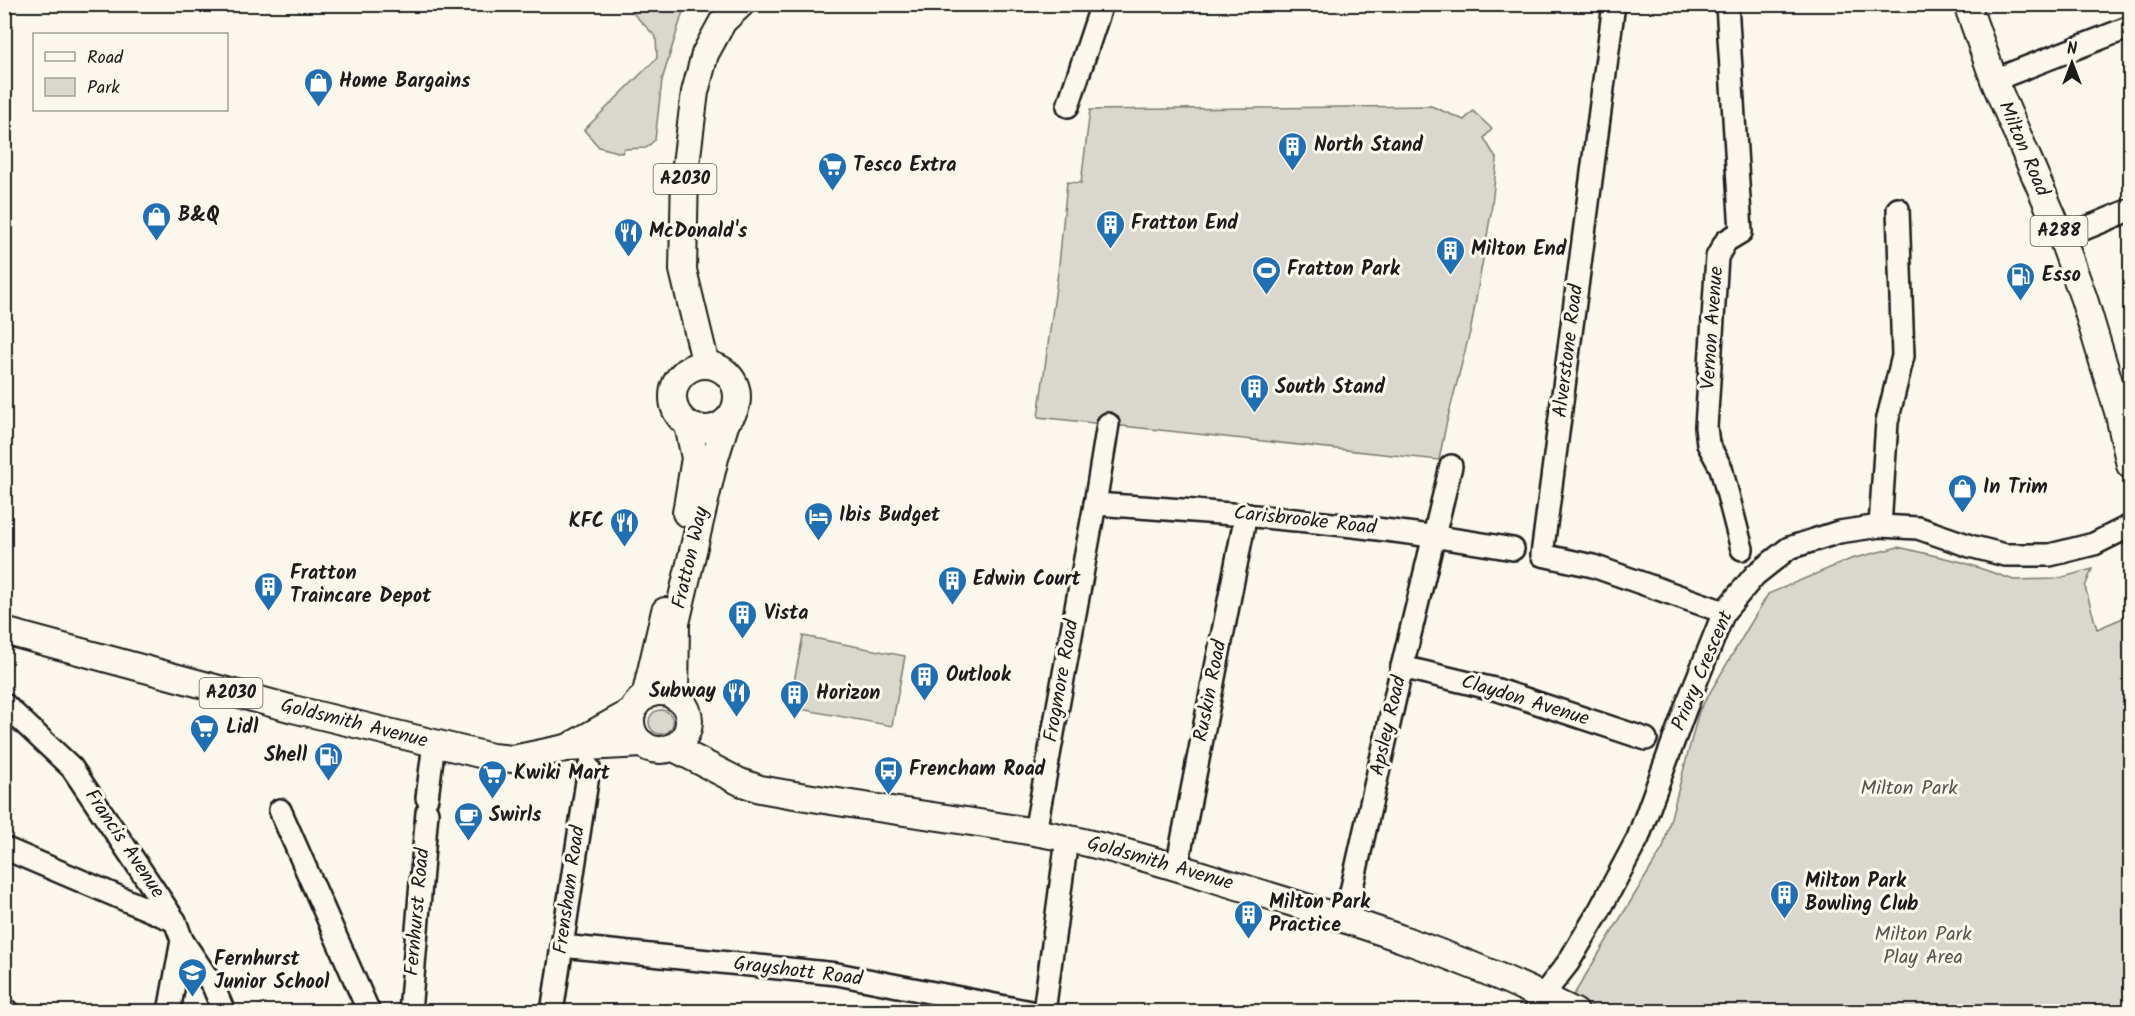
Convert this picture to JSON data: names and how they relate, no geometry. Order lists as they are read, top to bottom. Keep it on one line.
{"streets":{"main road":["Milton Road","A2030","A288","Fratton Way","Goldsmith Avenue"],"street":["Vernon Avenue","Alverstone Road","Carisbrooke Road","Priory Crescent","Frogmore Road","Ruskin Road","Claydon Avenue","Apsley Road","Francis Avenue","Frensham Road","Fernhurst Road","Grayshott Road"]},"crossings":[["A2030","Fratton Way"],["Alverstone Road","Priory Crescent"],["Carisbrooke Road","Frogmore Road"],["Carisbrooke Road","Ruskin Road"],["Carisbrooke Road","Apsley Road"],["Fratton Way","Goldsmith Avenue"],["Priory Crescent","Goldsmith Avenue"],["Frogmore Road","Goldsmith Avenue"],["Ruskin Road","Goldsmith Avenue"],["Claydon Avenue","Apsley Road"],["Goldsmith Avenue","Apsley Road"],["Goldsmith Avenue","Fernhurst Road"],["Frensham Road","Grayshott Road"]],"parks":["Milton Park","Milton Park Play Area"],"places":{"shop":["Home Bargains","B&Q","In Trim"],"building":["North Stand","Fratton End","Milton End","South Stand","Edwin Court","Fratton Traincare Depot","Vista","Outlook","Horizon","Milton Park Bowling Club","Milton Park Practice"],"supermarket":["Tesco Extra","Lidl","Kwiki Mart"],"restaurant":["McDonald's","KFC","Subway"],"sports":["Fratton Park"],"fuel station":["Esso","Shell"],"hotel":["Ibis Budget"],"bus stop":["Frencham Road"],"cafe":["Swirls"],"school or university":["Fernhurst Junior School"]},"legend":["Road","Park"],"north":"top"}
